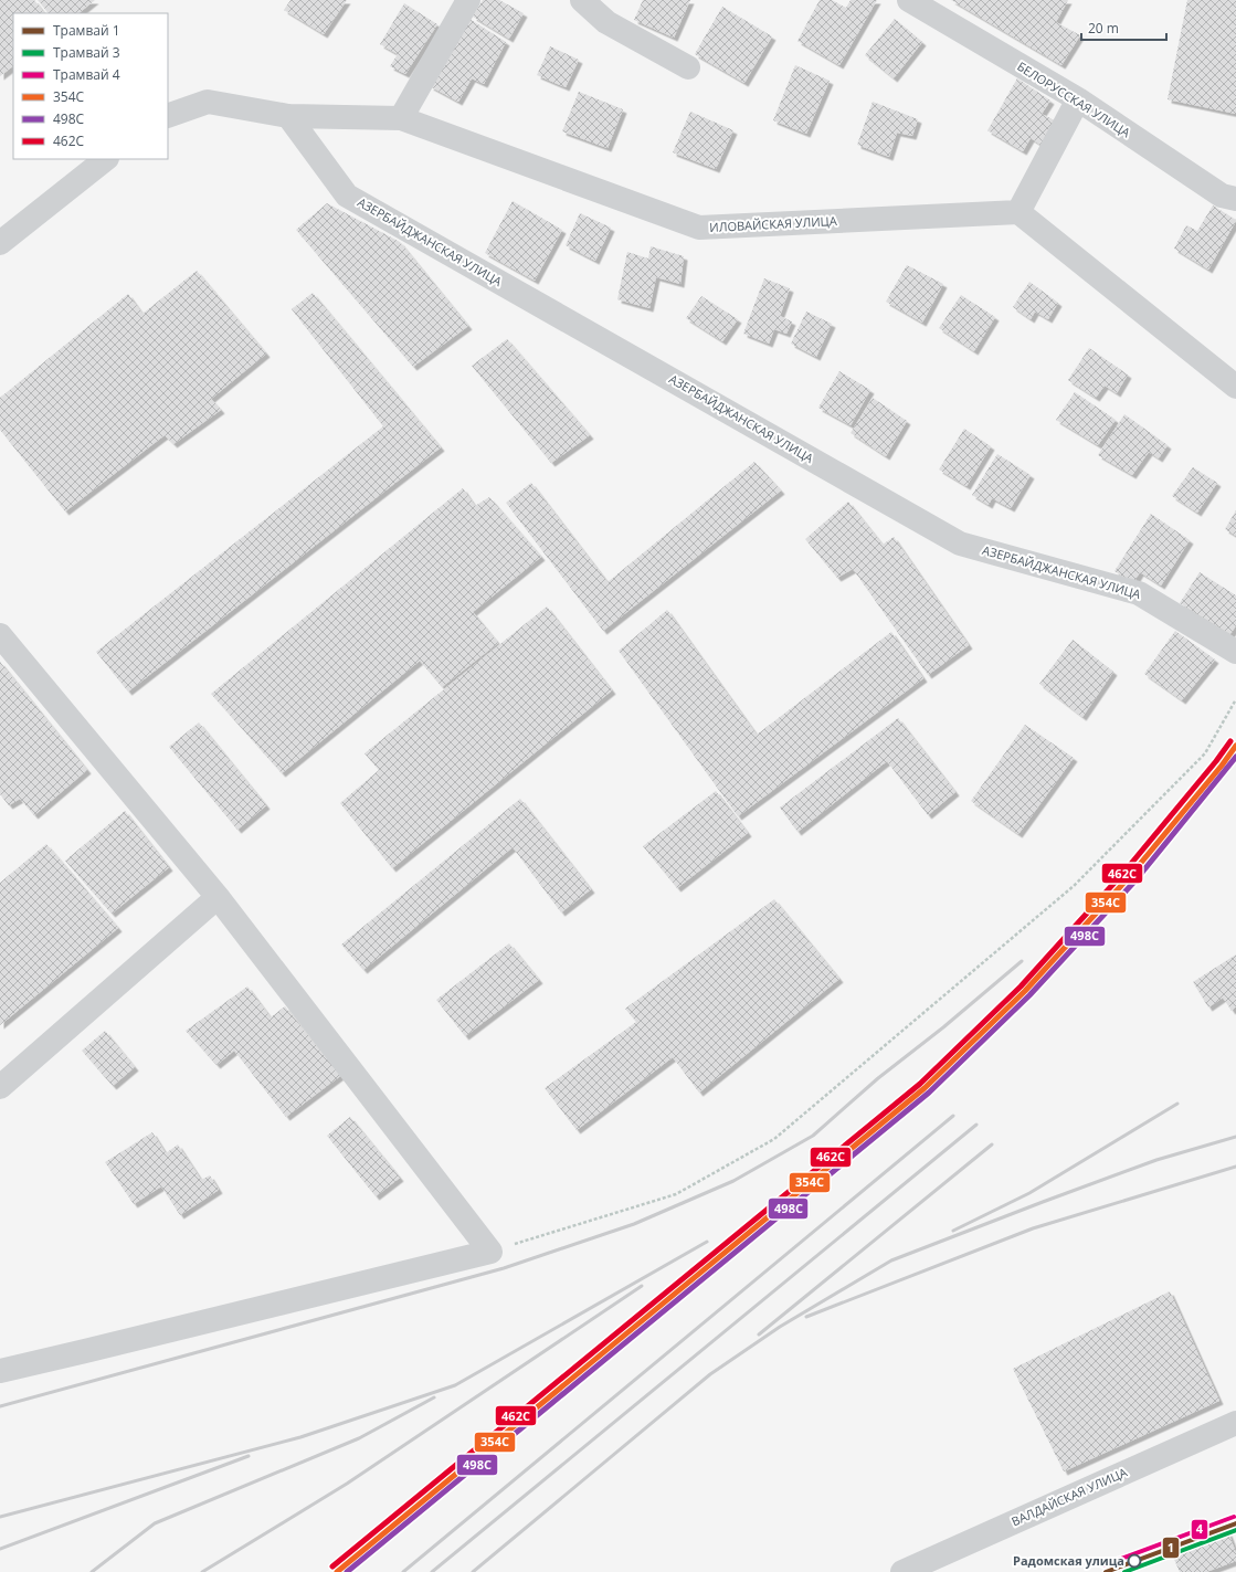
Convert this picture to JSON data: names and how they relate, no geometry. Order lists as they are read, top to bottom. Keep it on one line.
{"streets":{"street":["БЕЛОРУССКАЯ УЛИЦА","ИЛОВАЙСКАЯ УЛИЦА","АЗЕРБАЙДЖАНСКАЯ УЛИЦА","ВАЛДАЙСКАЯ УЛИЦА"]},"crossings":[["ИЛОВАЙСКАЯ УЛИЦА","АЗЕРБАЙДЖАНСКАЯ УЛИЦА"]],"places":["Радомская улица"],"lines":["transit line 462С","transit line 354С","transit line 498С","tram line 4","tram line 1","tram line 3"],"legend":["Трамвай 1","Трамвай 3","Трамвай 4","354С","498С","462С"],"scale_bar":"20 m"}
